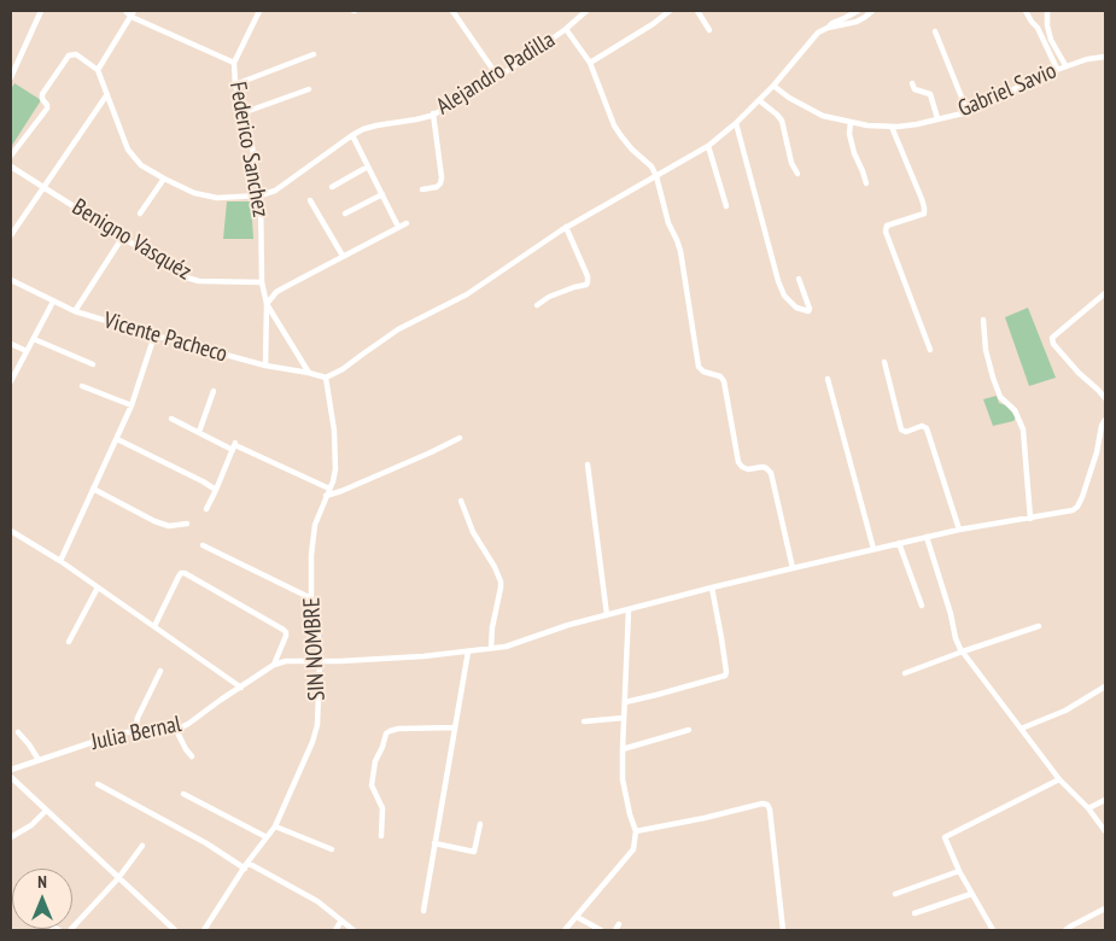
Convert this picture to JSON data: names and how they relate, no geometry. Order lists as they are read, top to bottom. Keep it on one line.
{"streets":{"street":["Alejandro Padilla","Gabriel Savio","Federico Sanchez","Benigno Vasquéz","Vicente Pacheco","SIN NOMBRE","Julia Bernal"]},"crossings":[["Alejandro Padilla","Federico Sanchez"],["Federico Sanchez","Benigno Vasquéz"],["Federico Sanchez","Vicente Pacheco"],["Vicente Pacheco","SIN NOMBRE"],["SIN NOMBRE","Julia Bernal"]],"north":"top"}
